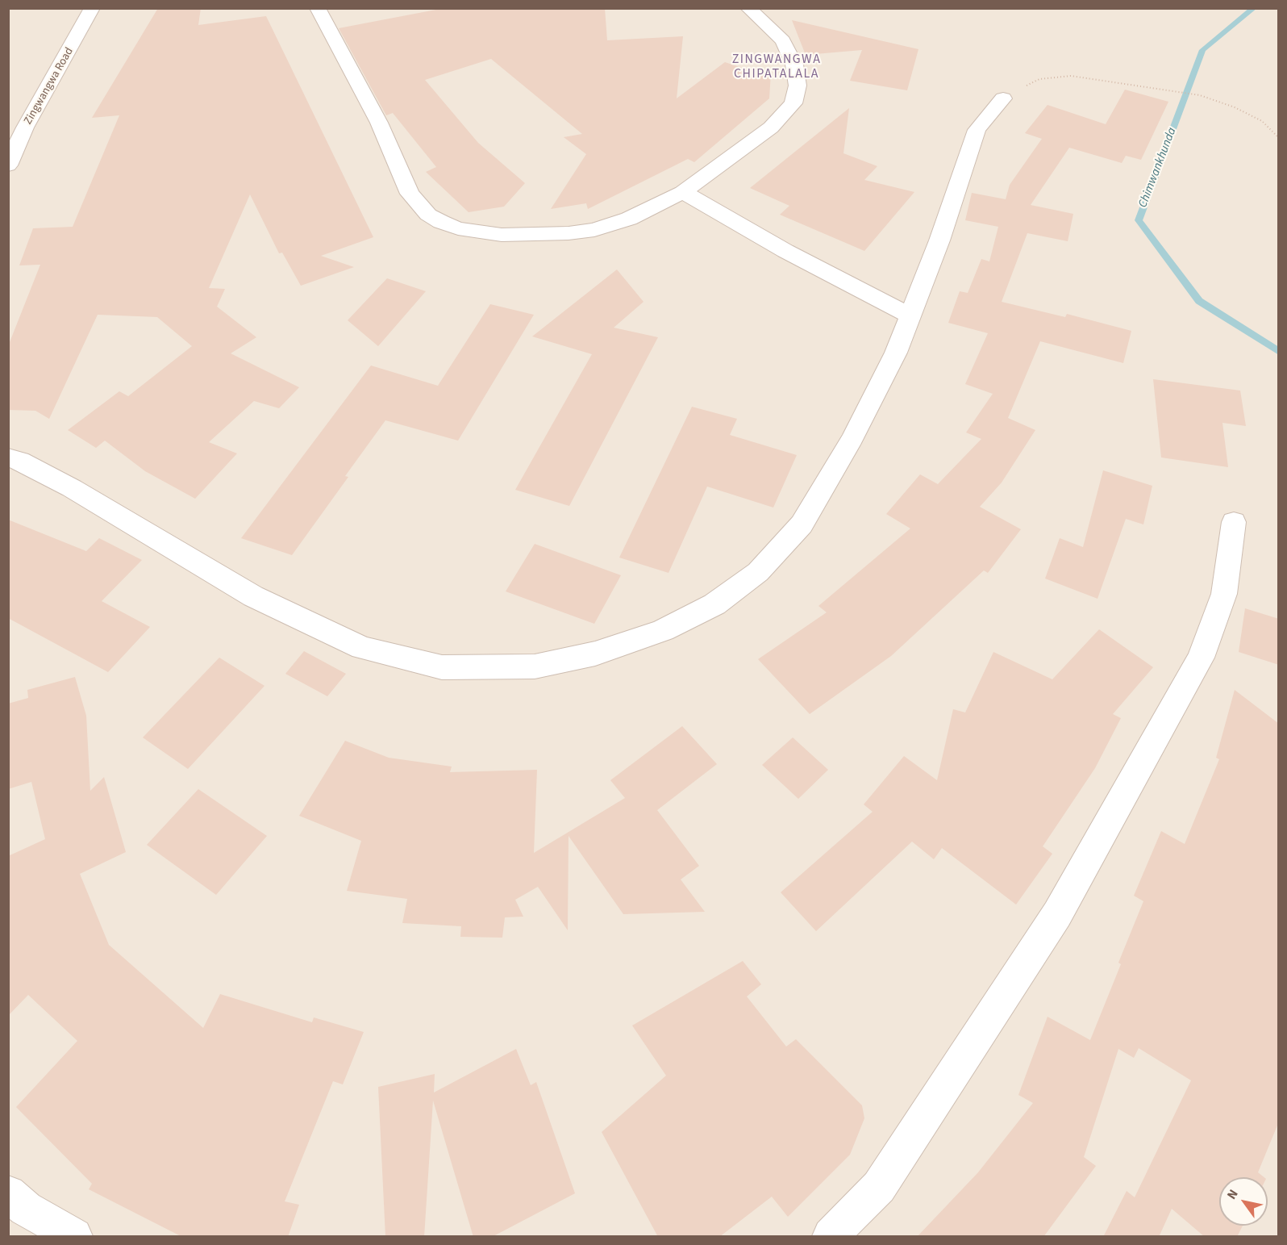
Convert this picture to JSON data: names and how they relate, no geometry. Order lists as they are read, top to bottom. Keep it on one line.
{"streets":{"street":["Zingwangwa Road"]},"districts":["ZINGWANGWA CHIPATALALA"],"water":["Chimwankhunda"],"north":"top left"}
